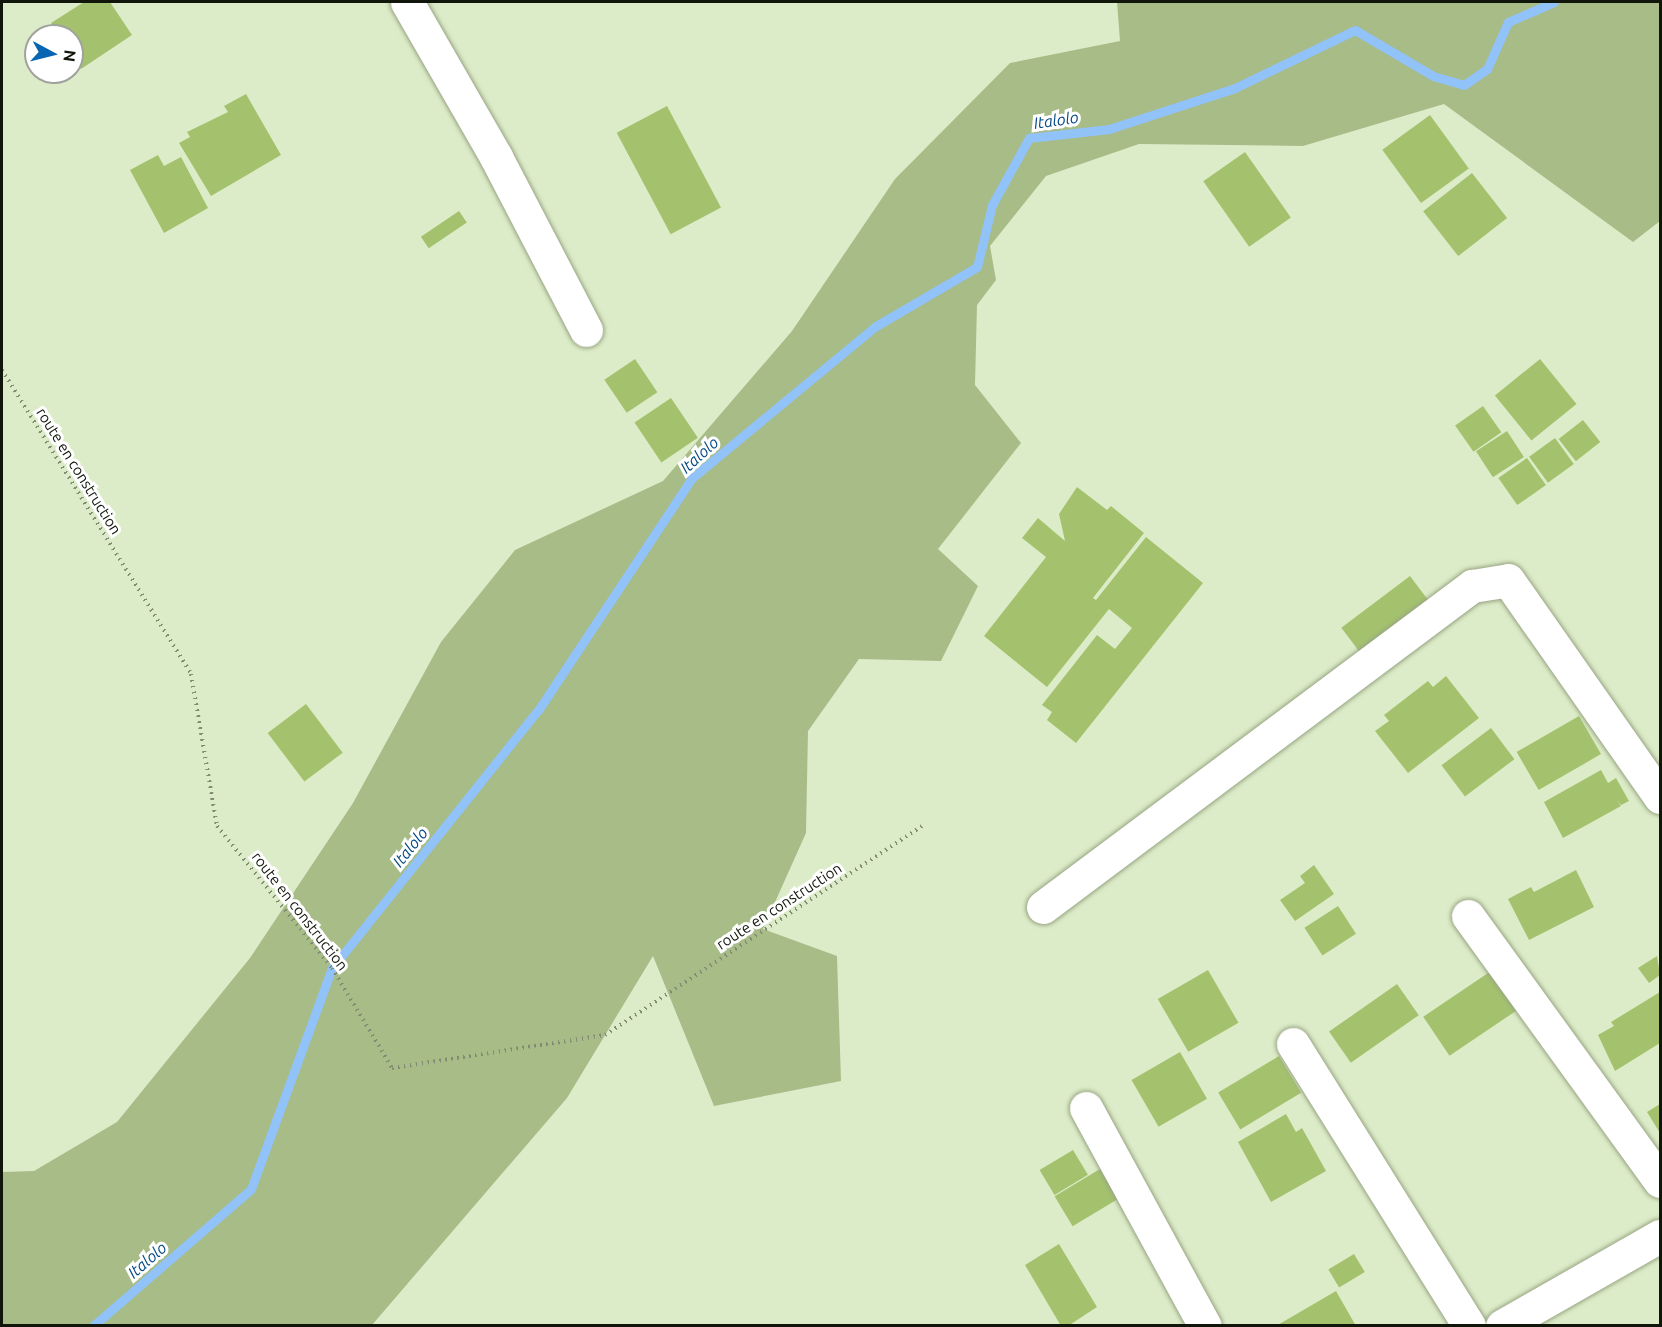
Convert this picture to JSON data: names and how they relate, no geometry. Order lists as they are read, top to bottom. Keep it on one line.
{"streets":{"path":["route en construction"]},"water":["Italolo"],"north":"right"}
